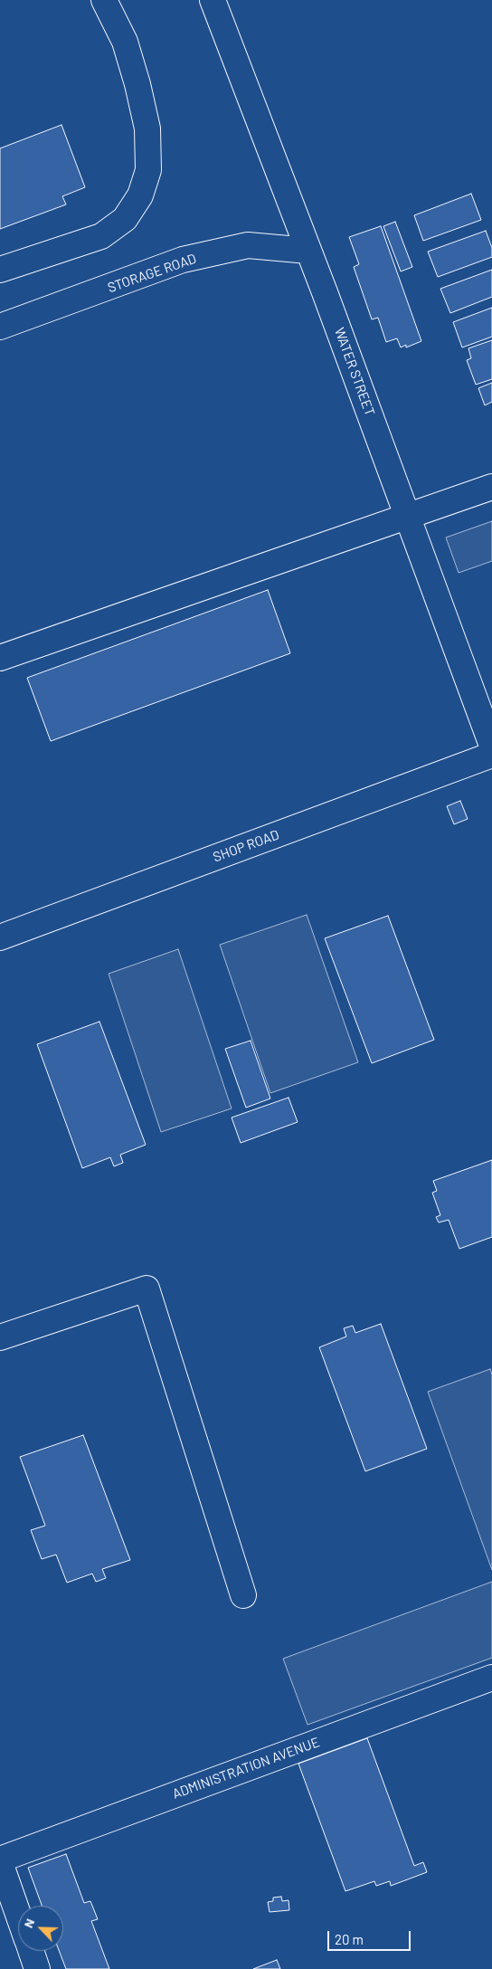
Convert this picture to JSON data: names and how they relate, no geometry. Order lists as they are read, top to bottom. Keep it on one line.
{"streets":{"street":["STORAGE ROAD","WATER STREET","SHOP ROAD","ADMINISTRATION AVENUE"]},"crossings":[["STORAGE ROAD","WATER STREET"]],"scale_bar":"20 m","north":"top left"}
